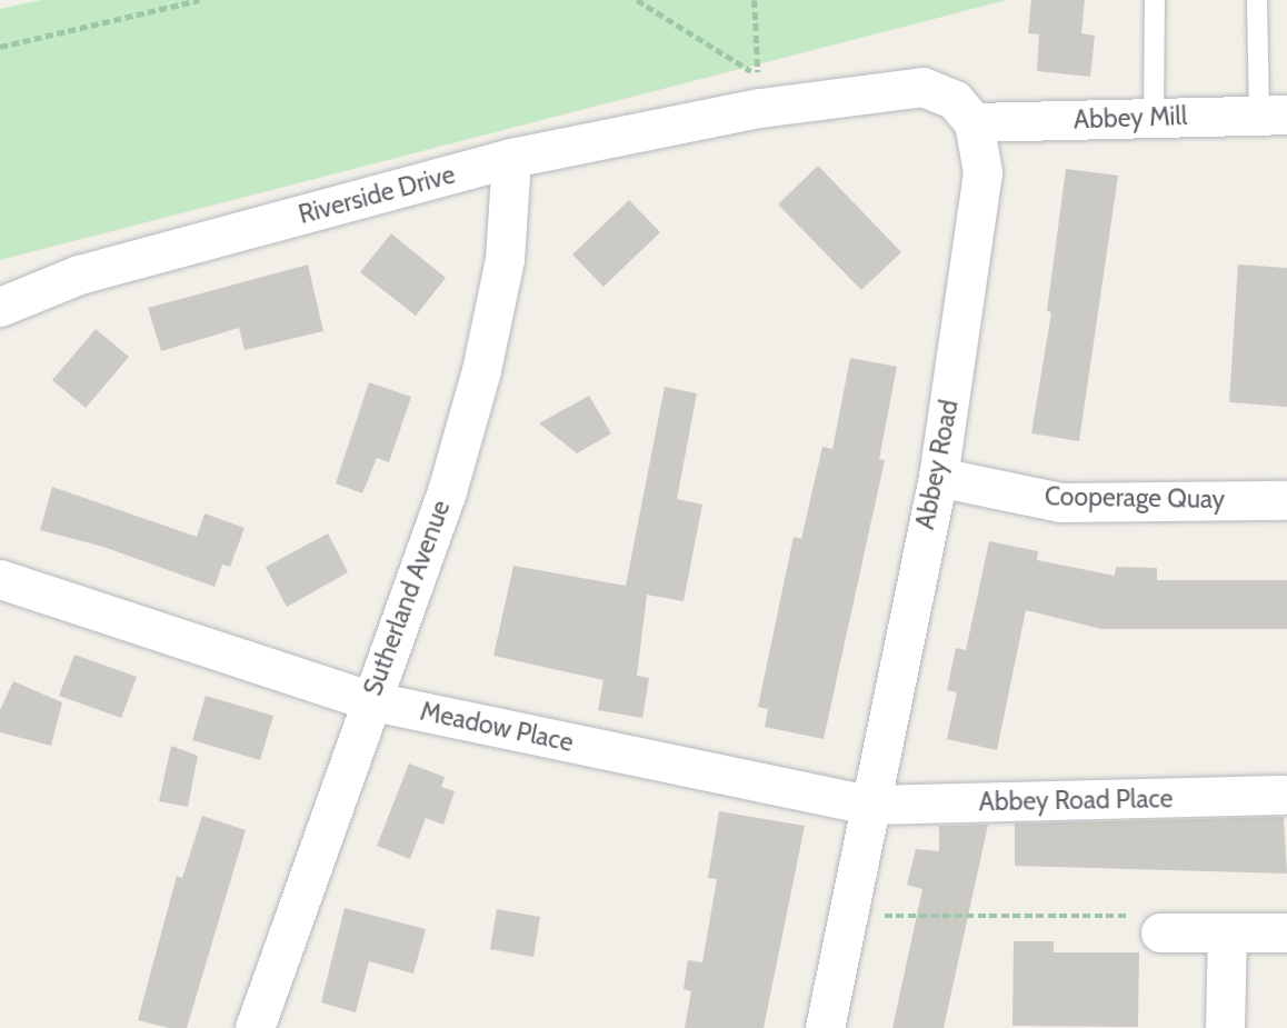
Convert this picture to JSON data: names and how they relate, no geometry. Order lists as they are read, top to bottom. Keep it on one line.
{"streets":{"street":["Abbey Mill","Riverside Drive","Abbey Road","Cooperage Quay","Sutherland Avenue","Meadow Place","Abbey Road Place"]},"crossings":[["Abbey Mill","Abbey Road"],["Riverside Drive","Sutherland Avenue"],["Abbey Road","Cooperage Quay"],["Abbey Road","Meadow Place"],["Abbey Road","Abbey Road Place"],["Sutherland Avenue","Meadow Place"],["Meadow Place","Abbey Road Place"]]}
